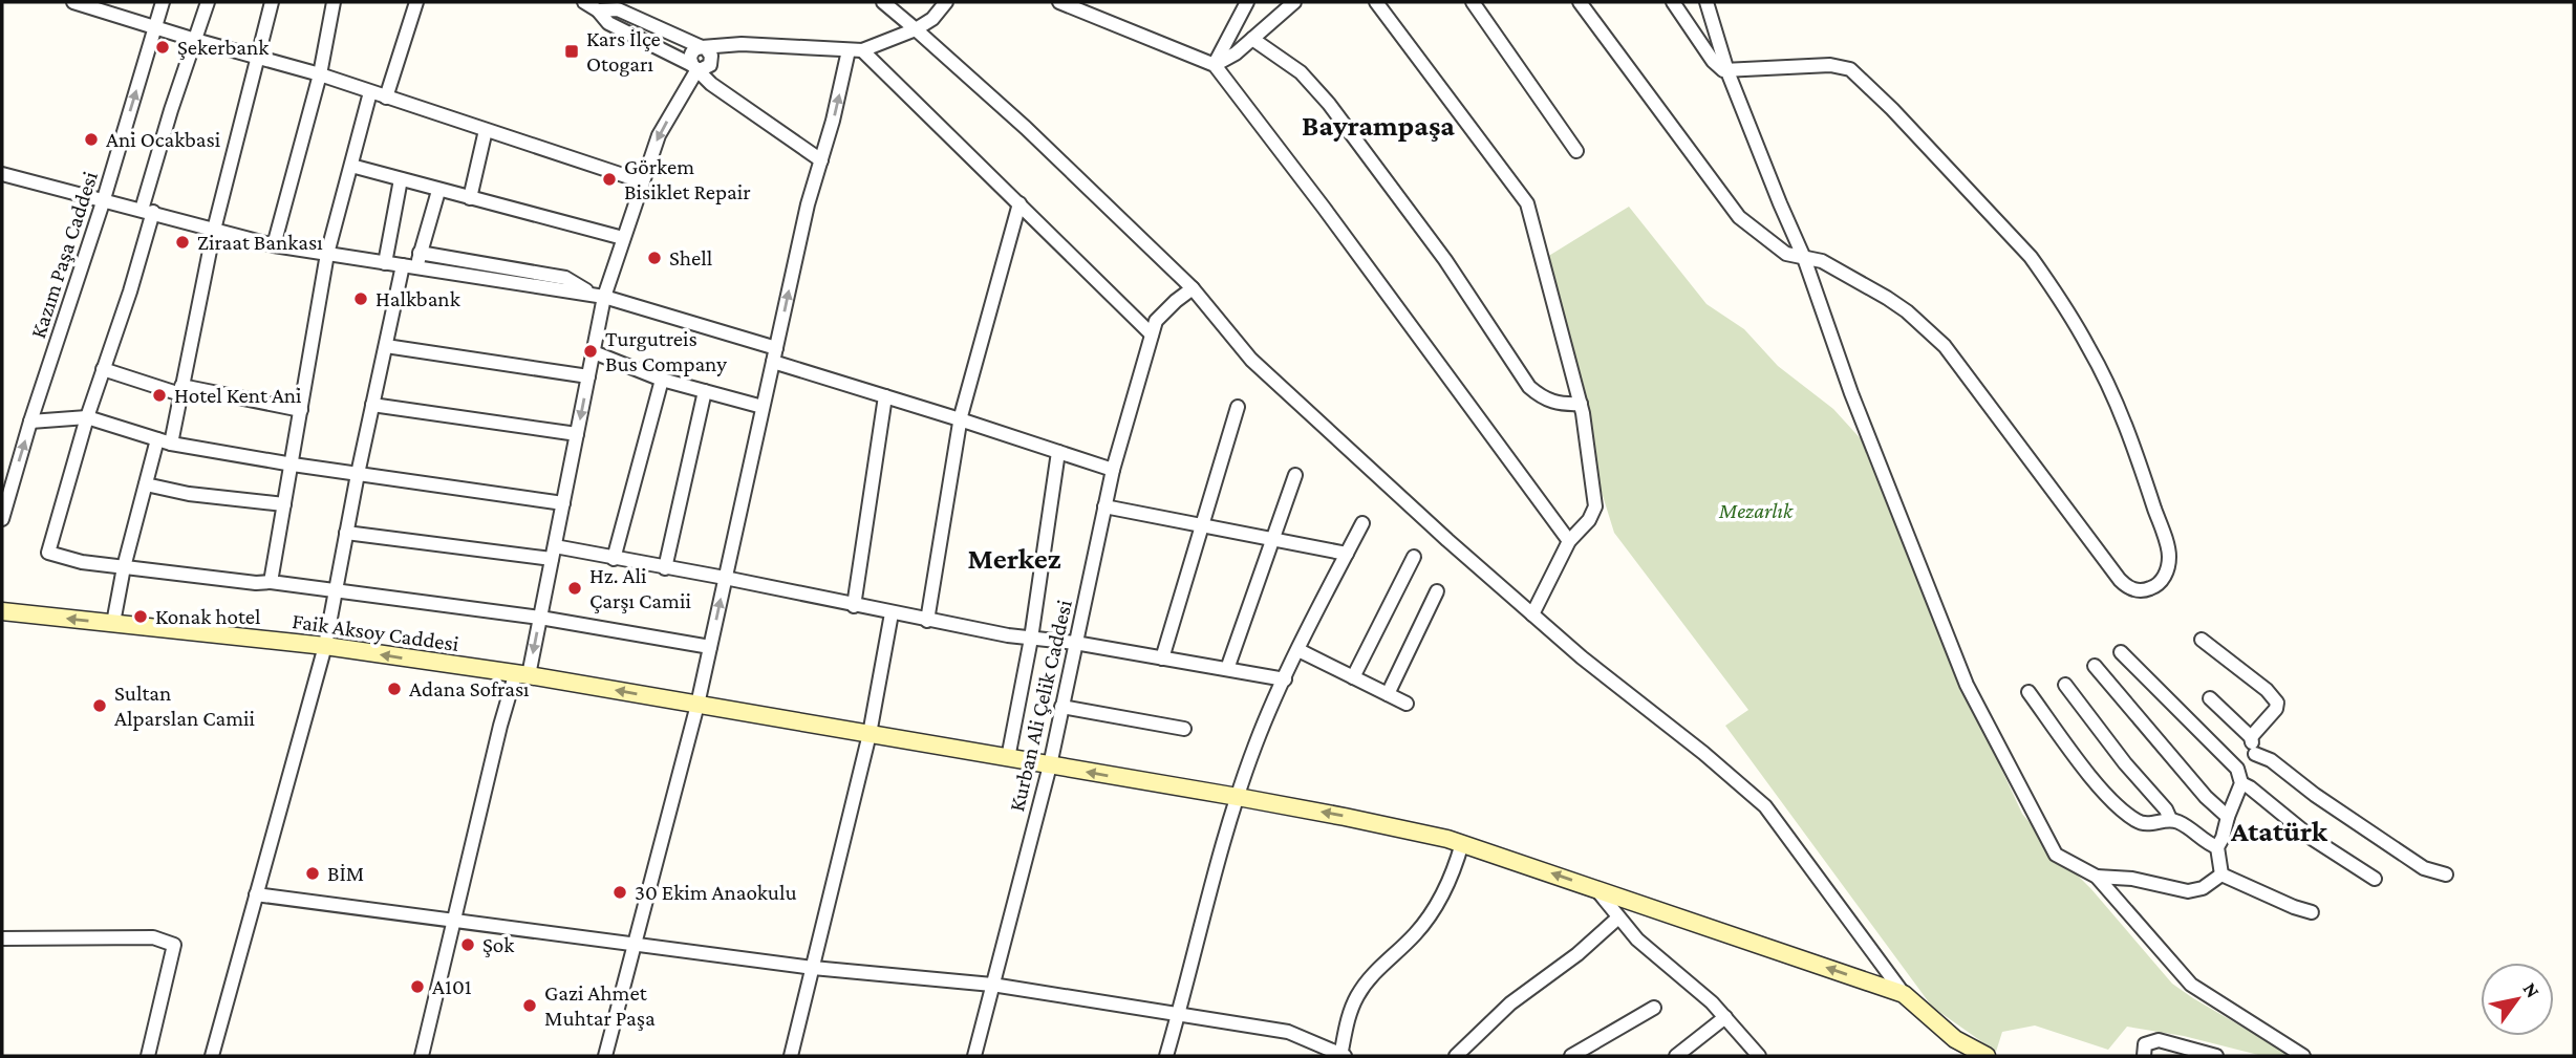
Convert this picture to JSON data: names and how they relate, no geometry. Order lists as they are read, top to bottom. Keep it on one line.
{"streets":{"main road":["Faik Aksoy Caddesi"],"street":["Kazım Paşa Caddesi","Kurban Ali Çelik Caddesi"]},"crossings":[["Faik Aksoy Caddesi","Kurban Ali Çelik Caddesi"]],"one_way":["Faik Aksoy Caddesi"],"districts":["Bayrampaşa","Merkez","Atatürk"],"parks":["Mezarlık"],"places":{"other":["Şekerbank","Ani Ocakbasi","Görkem Bisiklet Repair","Ziraat Bankası","Shell","Halkbank","Turgutreis Bus Company","Hotel Kent Ani","Hz. Ali Çarşı Camii","Konak hotel","Adana Sofrası","Sultan Alparslan Camii","BİM","30 Ekim Anaokulu","Şok","A101","Gazi Ahmet Muhtar Paşa"],"transit":["Kars İlçe Otogarı"]},"north":"top right"}
